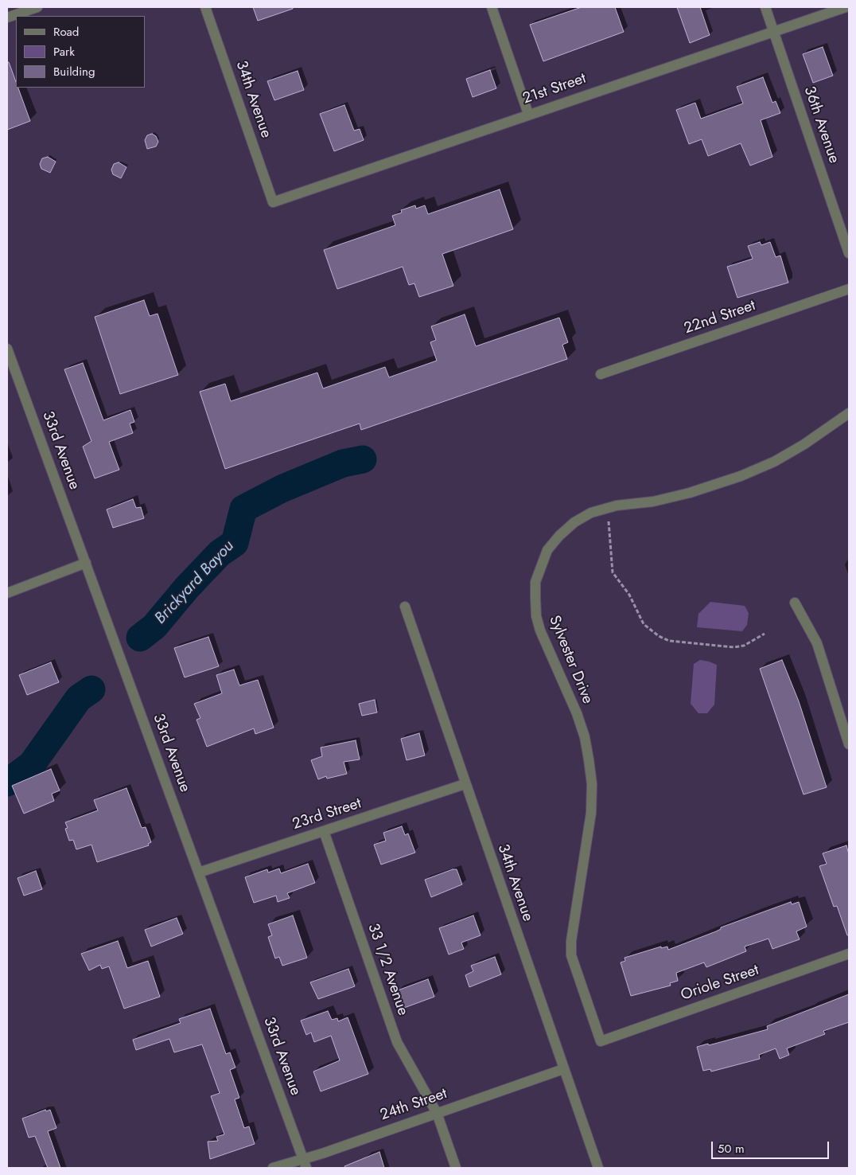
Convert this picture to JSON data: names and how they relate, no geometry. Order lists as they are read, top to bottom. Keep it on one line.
{"streets":{"street":["21st Street","34th Avenue","36th Avenue","22nd Street","33rd Avenue","Sylvester Drive","23rd Street","33 1/2 Avenue","Oriole Street","24th Street"]},"crossings":[["21st Street","34th Avenue"],["21st Street","36th Avenue"],["34th Avenue","23rd Street"],["34th Avenue","24th Street"],["33rd Avenue","23rd Street"],["33rd Avenue","24th Street"],["Sylvester Drive","Oriole Street"],["23rd Street","33 1/2 Avenue"],["33 1/2 Avenue","24th Street"]],"water":["Brickyard Bayou"],"legend":["Road","Park","Building"],"scale_bar":"50 m"}
